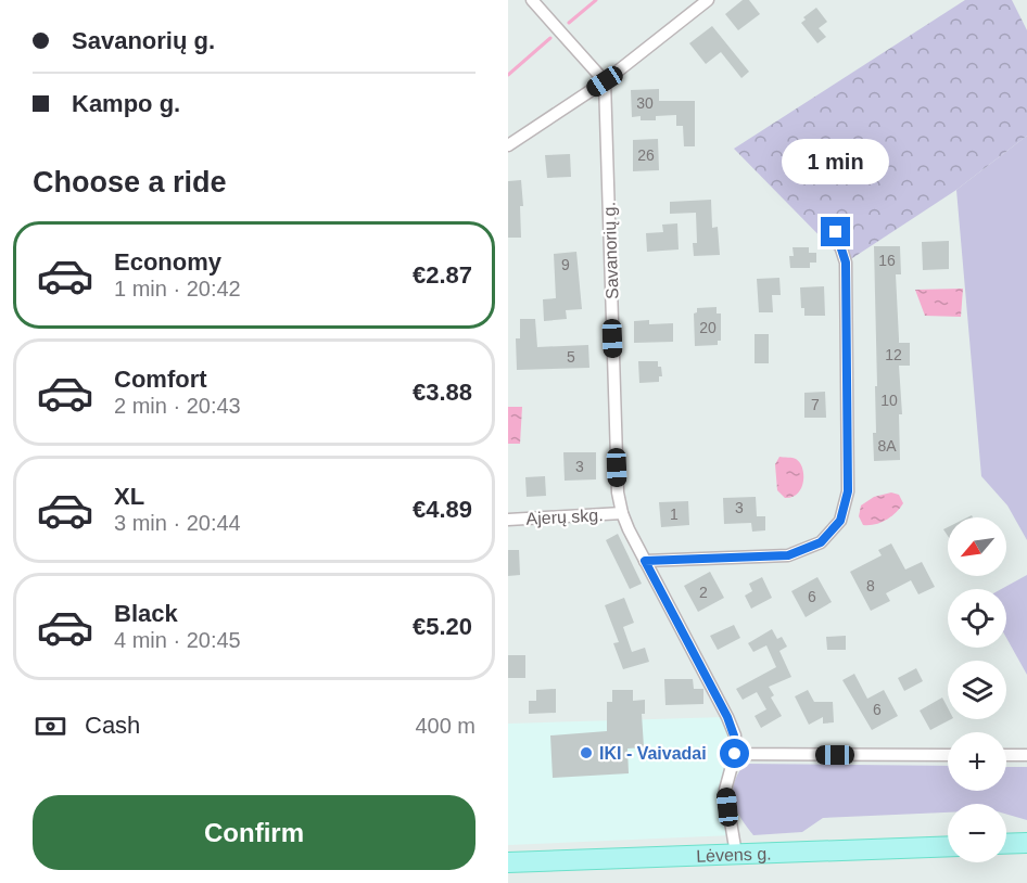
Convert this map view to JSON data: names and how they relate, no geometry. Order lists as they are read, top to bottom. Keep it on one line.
{"streets":{"main road":["Lėvens g."],"street":["Savanorių g.","Ajerų skg."]},"crossings":[["Savanorių g.","Ajerų skg."]],"places":["IKI - Vaivadai"],"house_numbers":["30","26","16","9","20","12","5","10","7","8A","3","3","1","8","2","6","6"],"north":"bottom left","page":{"banner":["Savanorių g.","Kampo g."],"bubble":"1 min","heading":"Choose a ride","list":[{"name":"Economy","note":"1 min · 20:42","value":"€2.87"},{"name":"Comfort","note":"2 min · 20:43","value":"€3.88"},{"name":"XL","note":"3 min · 20:44","value":"€4.89"},{"name":"Black","note":"4 min · 20:45","value":"€5.20"}],"map_buttons":["+","−"],"pay":["Cash","400 m"],"buttons":"Confirm"}}
